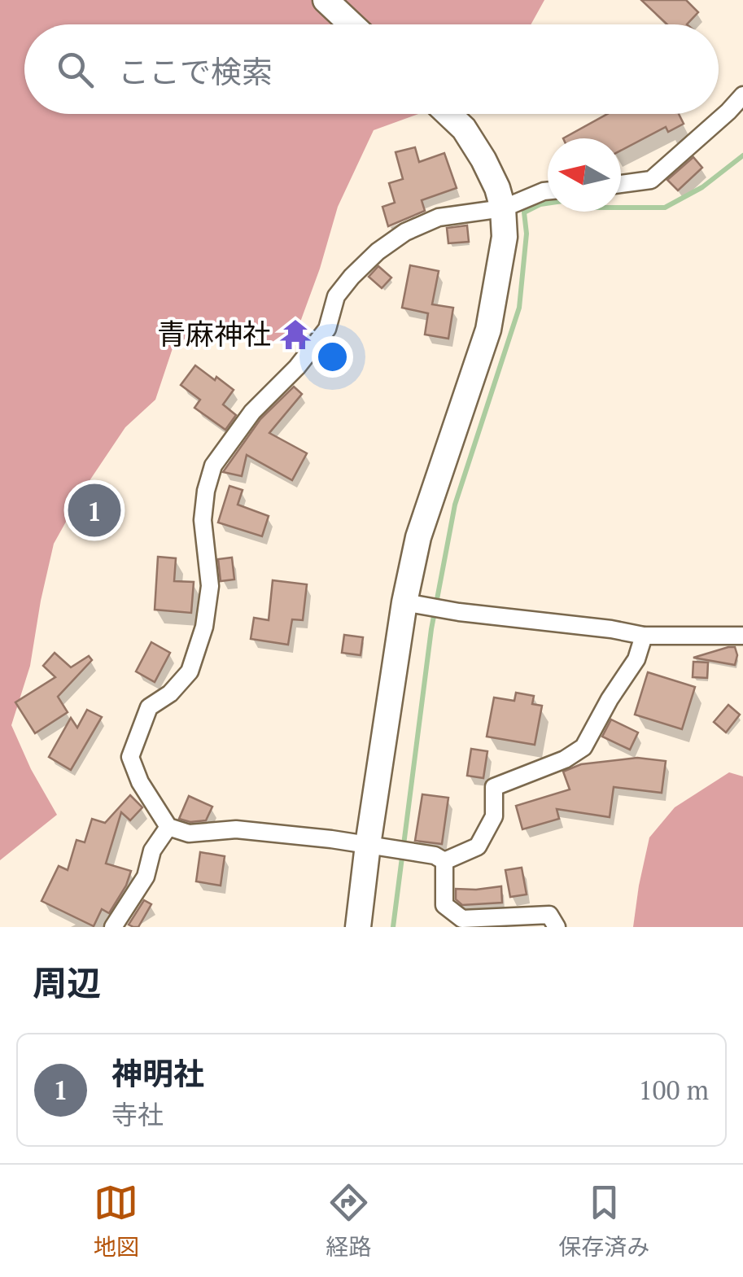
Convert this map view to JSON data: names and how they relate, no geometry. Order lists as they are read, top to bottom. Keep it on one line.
{"places":{"temple":["青麻神社"]},"north":"left","page":{"search":"ここで検索","pins":"1","heading":"周辺","list":[{"mark":"1","name":"神明社","note":"寺社","value":"100 m"}],"nav":["地図","経路","保存済み"]}}
